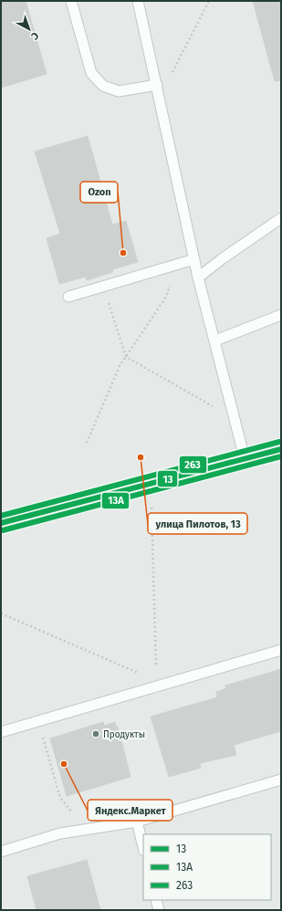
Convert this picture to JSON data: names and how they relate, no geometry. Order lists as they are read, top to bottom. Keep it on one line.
{"places":["Ozon","улица Пилотов, 13","Продукты","Яндекс.Маркет"],"lines":["transit line 263","transit line 13","transit line 13А"],"legend":["13","13А","263"],"north":"bottom right"}
